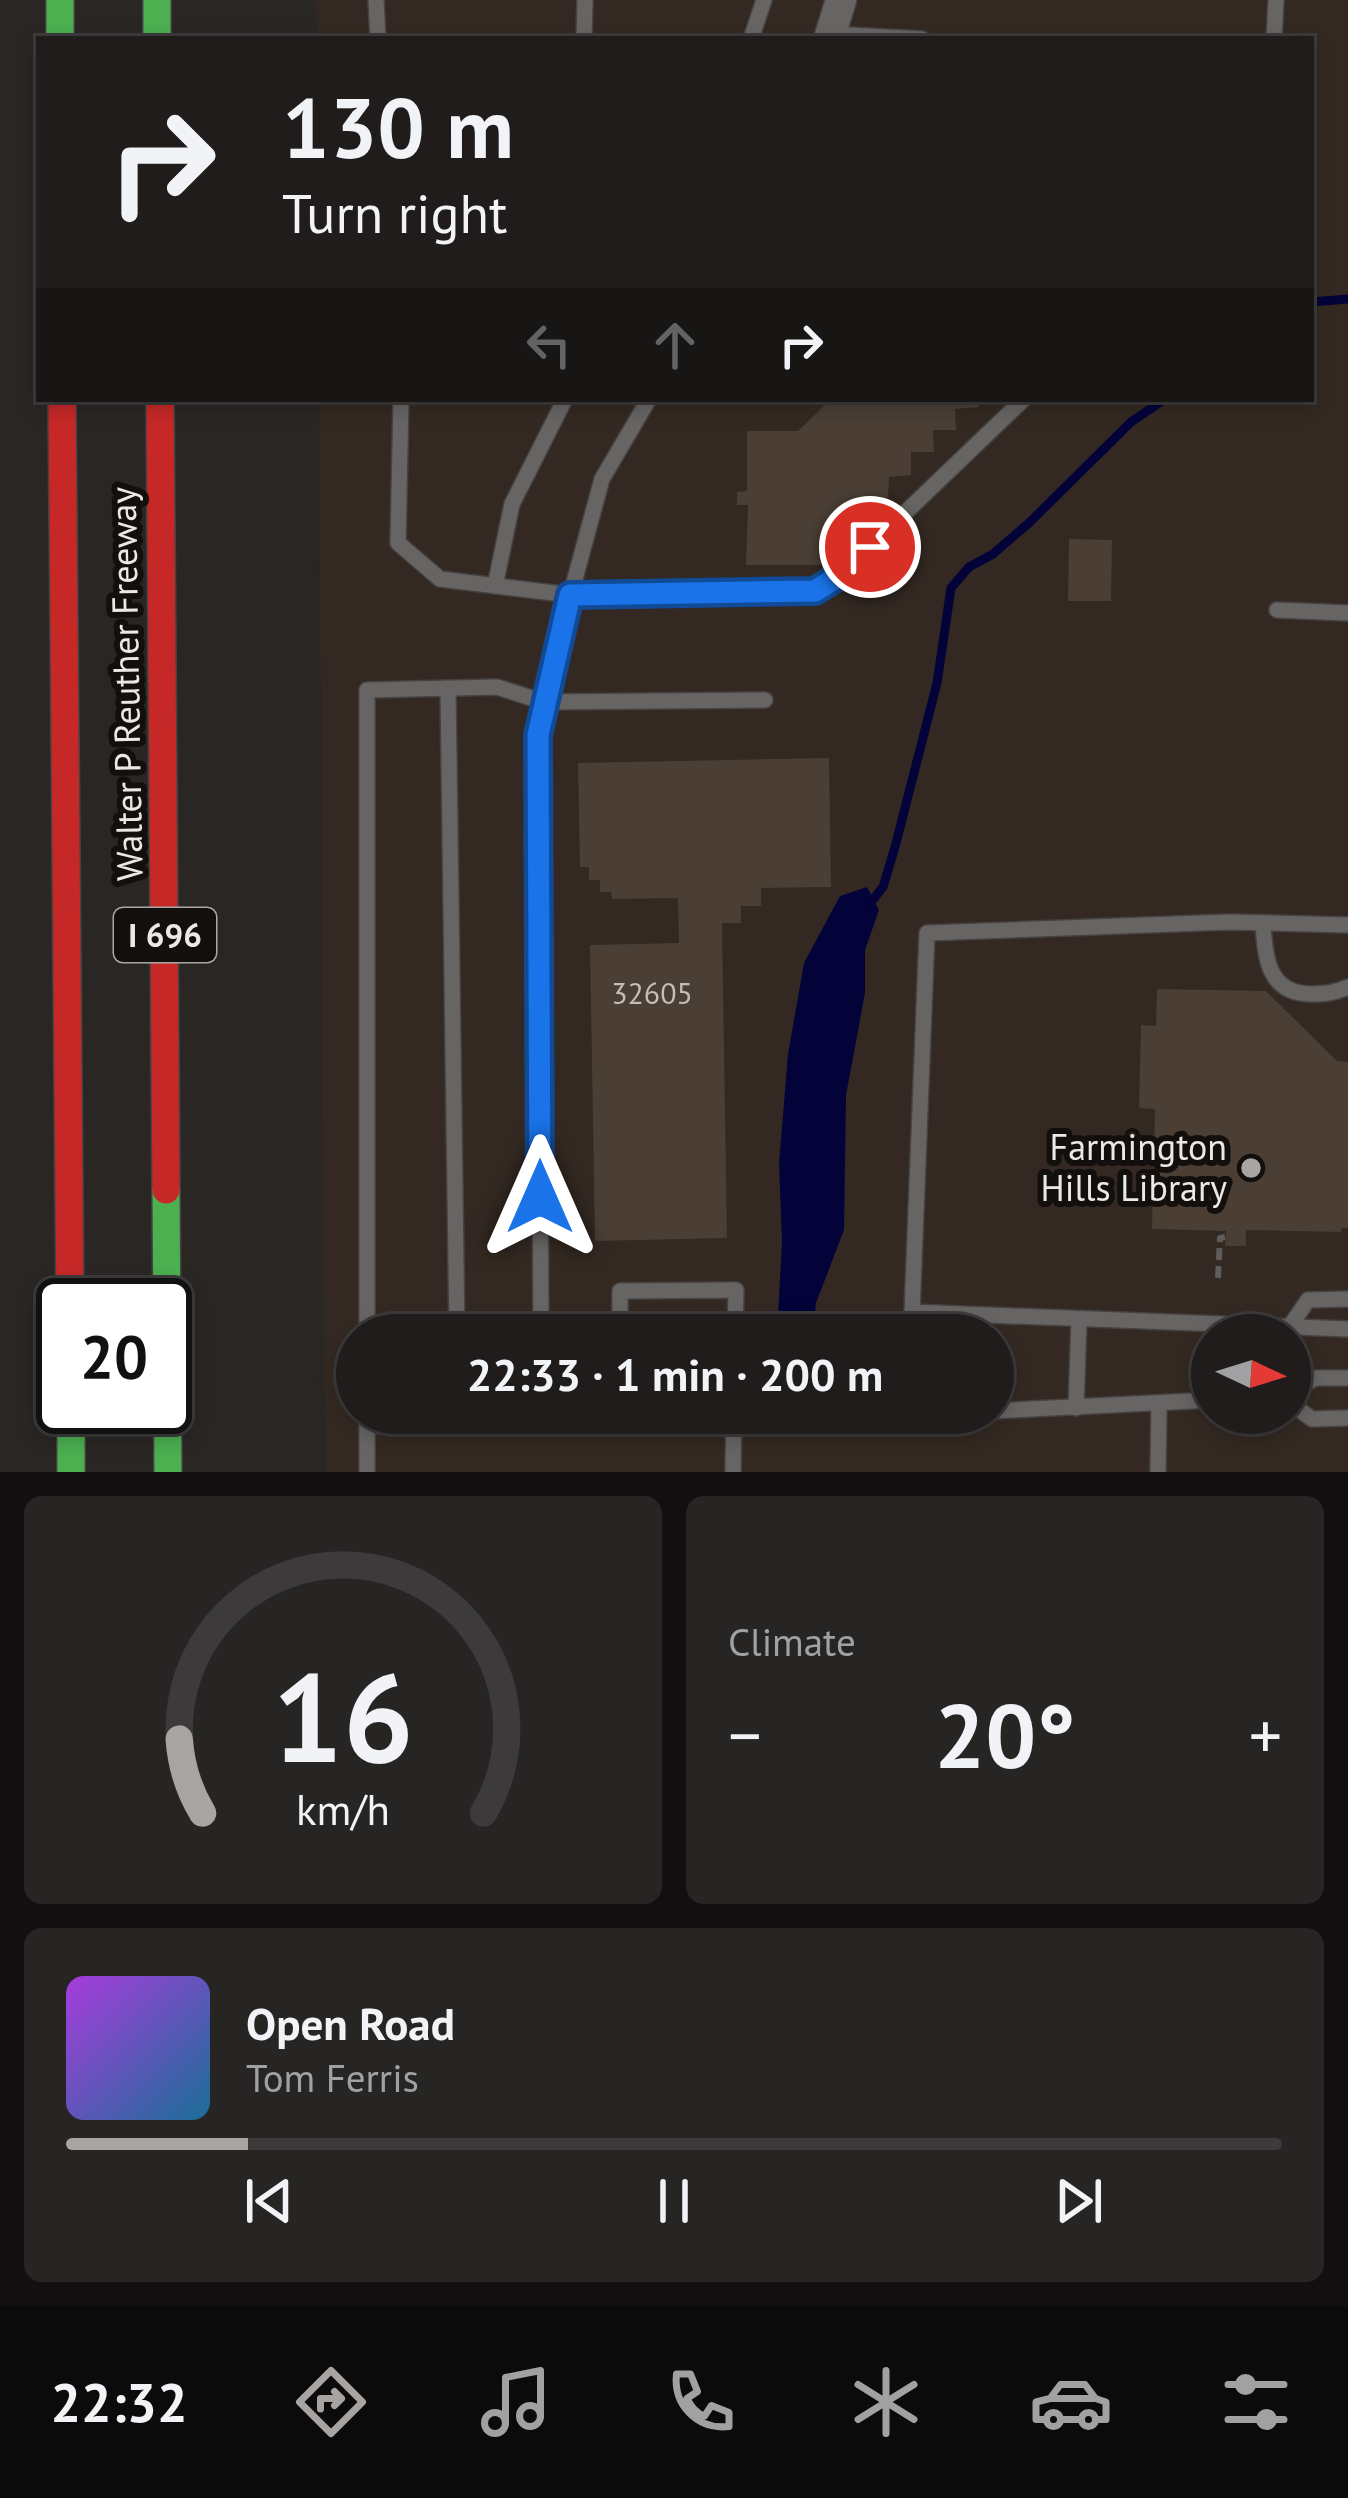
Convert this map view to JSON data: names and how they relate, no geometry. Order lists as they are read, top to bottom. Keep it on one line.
{"streets":{"highway":["Walter P Reuther Freeway","I 696"]},"places":["Farmington Hills Library"],"house_numbers":["32605"],"north":"right","page":{"turn":["130 m","Turn right"],"limit":"20","trip":"22:33 · 1 min · 200 m","tile":"Climate","heat":["−","20°","+"],"song":["Open Road","Tom Ferris"],"tabs":"22:32","gauge":["16","km/h"]}}
